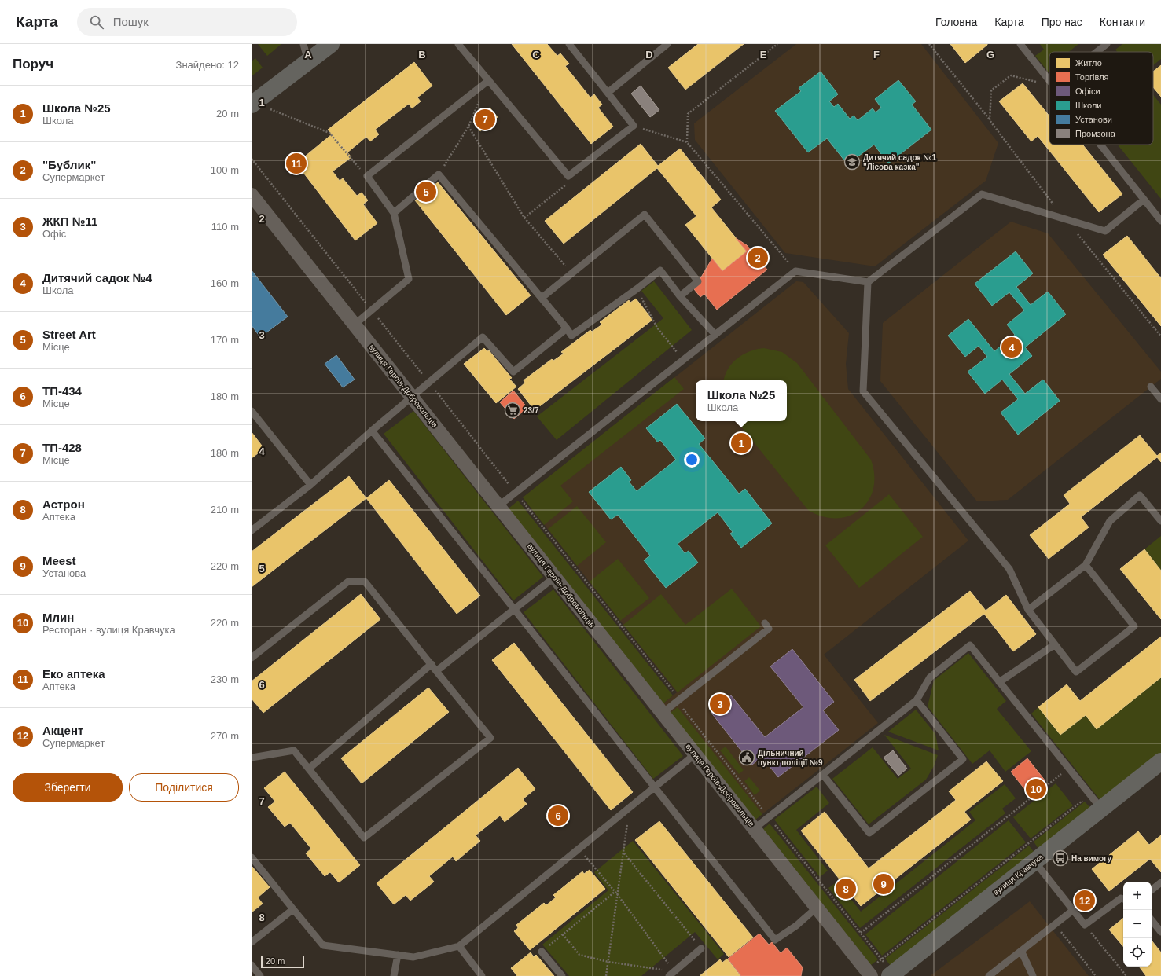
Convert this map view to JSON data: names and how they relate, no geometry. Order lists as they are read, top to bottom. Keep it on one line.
{"streets":{"street":["вулиця Героїв-Добровольців","вулиця Кравчука"]},"places":{"school or university":["Дитячий садок №1 \"Лісова казка\""],"supermarket":["23/7"],"public building":["Дільничний пункт поліції №9"],"bus stop":["На вимогу"]},"legend":["Житло","Торгівля","Офіси","Школи","Установи","Промзона"],"scale_bar":"20 m","page":{"header":"Карта","search":"Пошук","nav":["Головна","Карта","Про нас","Контакти"],"heading":["Поруч","Знайдено: 12"],"list":[{"mark":"1","name":"Школа №25","note":"Школа","value":"20 m"},{"mark":"2","name":"\"Бублик\"","note":"Супермаркет","value":"100 m"},{"mark":"3","name":"ЖКП №11","note":"Офіс","value":"110 m"},{"mark":"4","name":"Дитячий садок №4","note":"Школа","value":"160 m"},{"mark":"5","name":"Street Art","note":"Місце","value":"170 m"},{"mark":"6","name":"ТП-434","note":"Місце","value":"180 m"},{"mark":"7","name":"ТП-428","note":"Місце","value":"180 m"},{"mark":"8","name":"Астрон","note":"Аптека","value":"210 m"},{"mark":"9","name":"Meest","note":"Установа","value":"220 m"},{"mark":"10","name":"Млин","note":"Ресторан · вулиця Кравчука","value":"220 m"},{"mark":"11","name":"Еко аптека","note":"Аптека","value":"230 m"},{"mark":"12","name":"Акцент","note":"Супермаркет","value":"270 m"}],"pins":["7","11","5","2","4","1","3","10","6","9","8","12"],"popup":["Школа №25","Школа"],"buttons":["Зберегти","Поділитися"],"map_buttons":["+","−"],"scale":"20 m"},"grid":{"columns":["A","B","C","D","E","F","G"],"rows":["1","2","3","4","5","6","7","8"]}}
